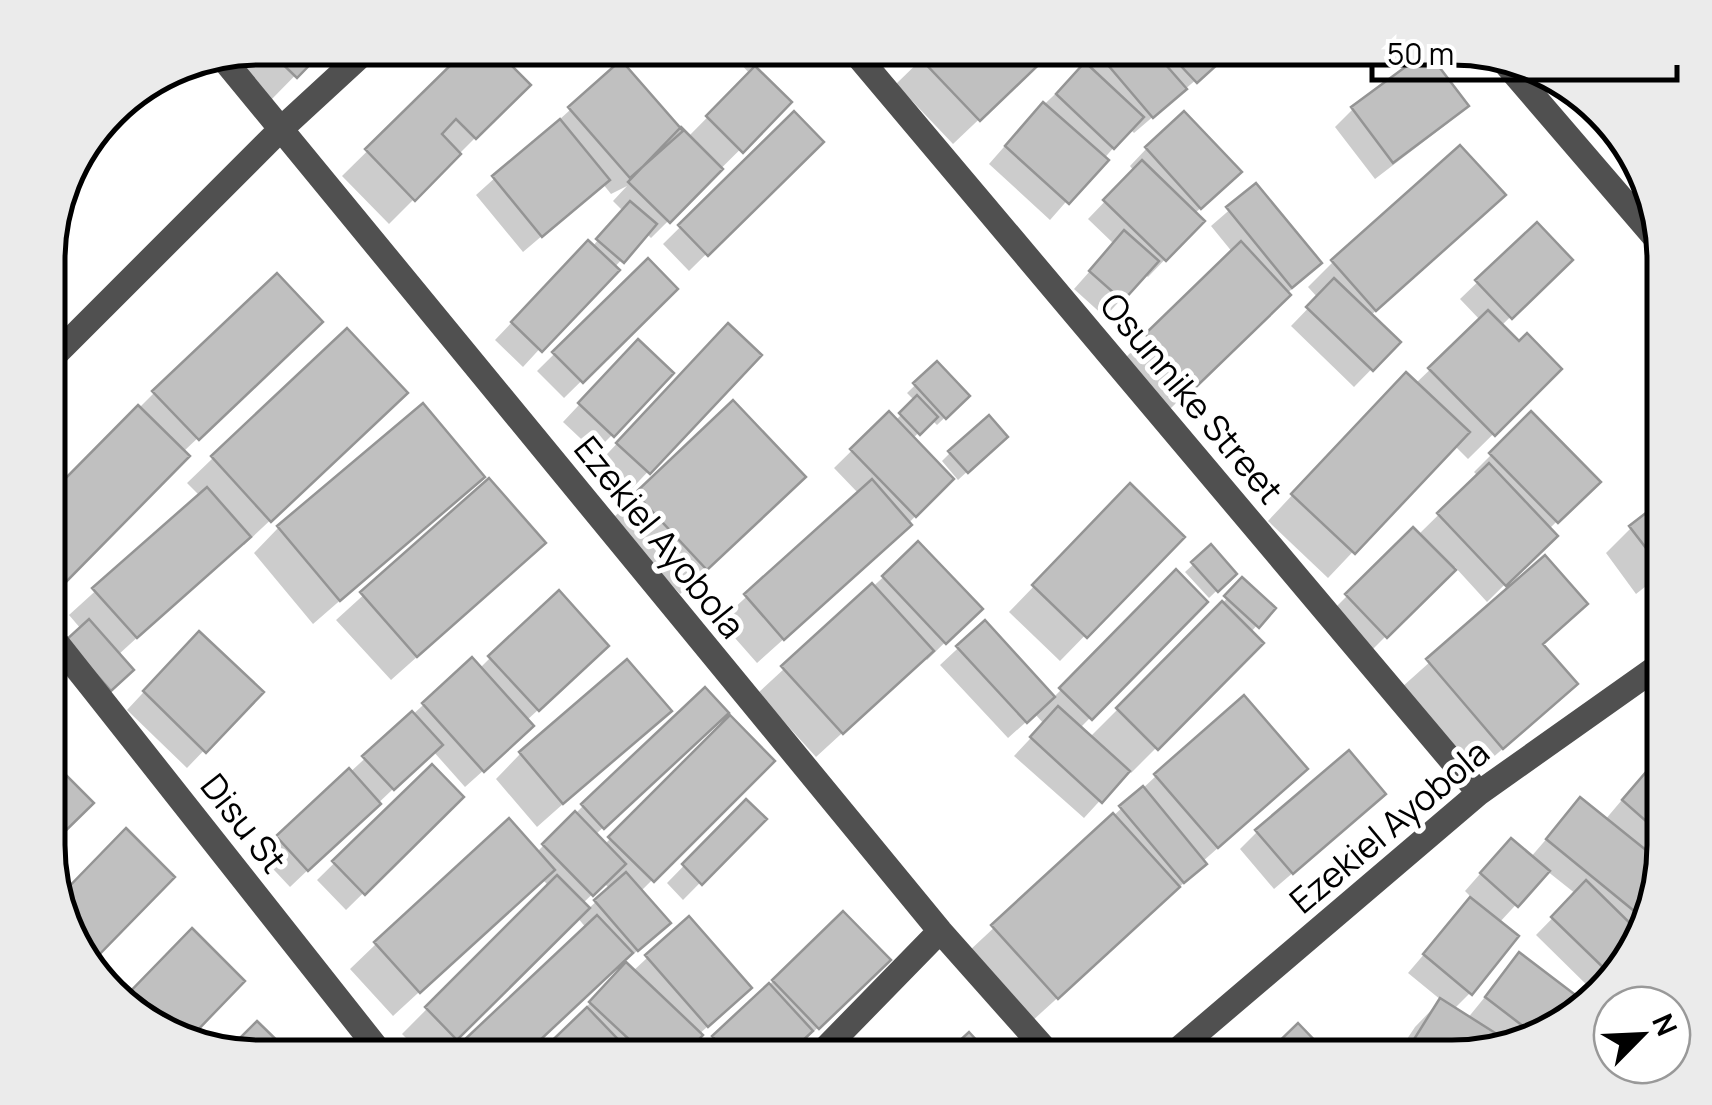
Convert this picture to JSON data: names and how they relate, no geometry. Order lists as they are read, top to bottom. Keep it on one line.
{"streets":{"street":["Osunnike Street","Ezekiel Ayobola","Disu St"]},"crossings":[["Osunnike Street","Ezekiel Ayobola"]],"scale_bar":"50 m","north":"top right"}
